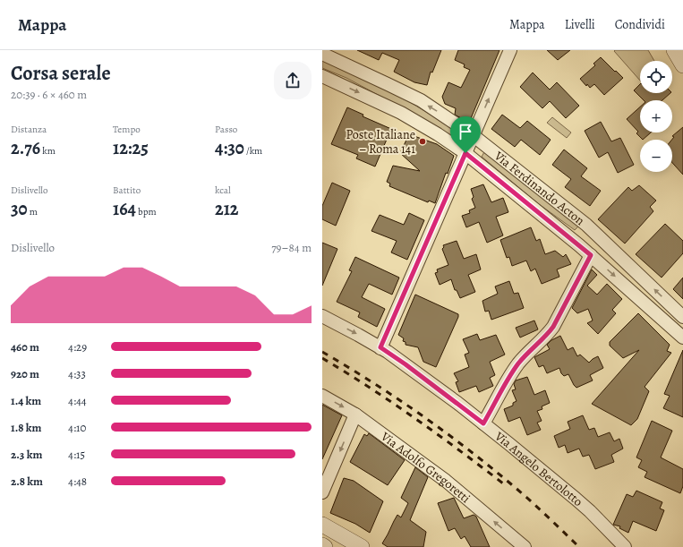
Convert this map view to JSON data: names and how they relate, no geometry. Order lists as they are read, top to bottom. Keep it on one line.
{"streets":{"street":["Via Ferdinando Acton","Via Adolfo Gregoretti","Via Angelo Bertolotto"]},"places":["Poste Italiane – Roma 141"],"page":{"header":"Mappa","nav":["Mappa","Livelli","Condividi"],"heading":["Corsa serale","20:39 · 6 × 460 m"],"map_buttons":["+","−"],"stats":[["Distanza","2.76 km"],["Tempo","12:25"],["Passo","4:30 /km"],["Dislivello","30 m"],["Battito","164 bpm"],["kcal","212"]],"chart":["Dislivello","79–84 m"],"list":[{"name":"460 m","note":"4:29"},{"name":"920 m","note":"4:33"},{"name":"1.4 km","note":"4:44"},{"name":"1.8 km","note":"4:10"},{"name":"2.3 km","note":"4:15"},{"name":"2.8 km","note":"4:48"}]}}
